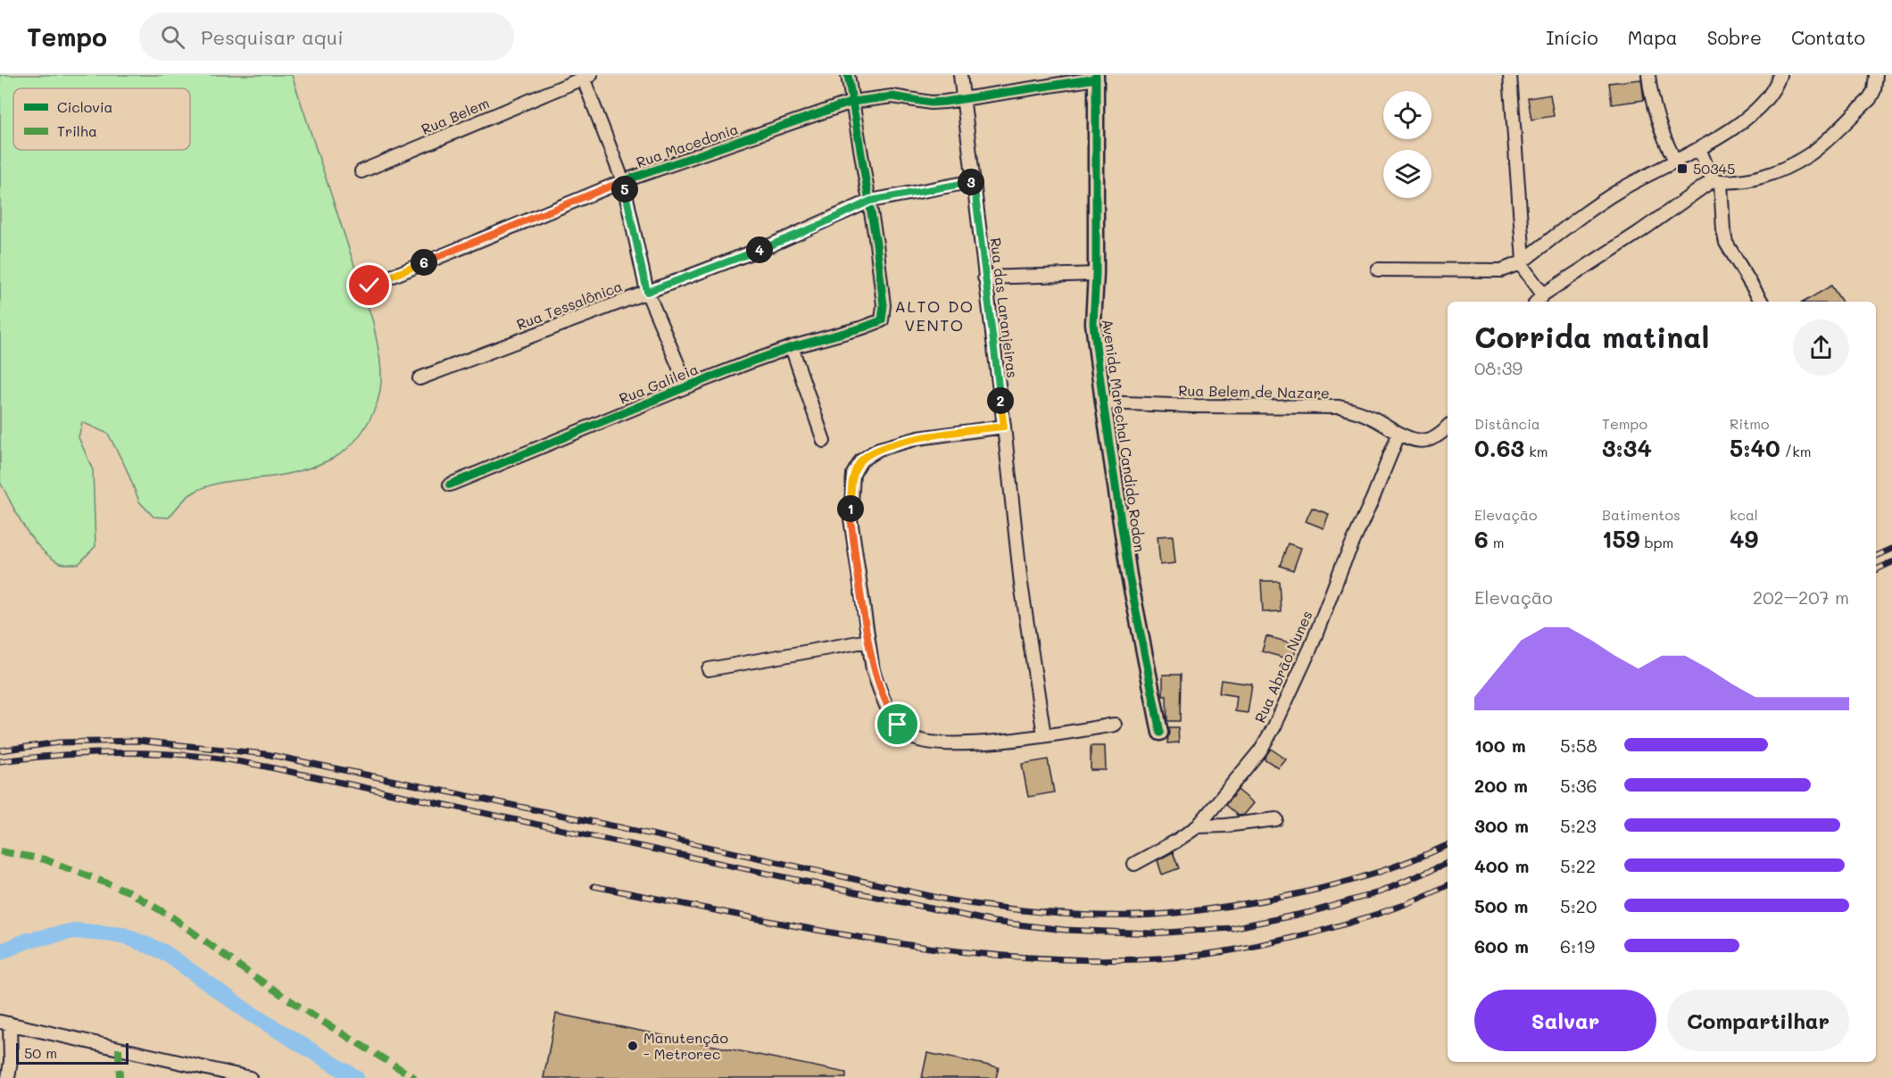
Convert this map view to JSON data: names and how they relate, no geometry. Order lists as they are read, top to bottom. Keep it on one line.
{"streets":{"street":["Rua Belem","Rua Macedonia","Rua Tessalônica","Rua das Laranjeiras","Rua Galileia","Rua Belem de Nazare","Avenida Marechal Candido Rodon","Rua Abrão Nunes"]},"crossings":[["Rua Macedonia","Rua das Laranjeiras"],["Rua Macedonia","Avenida Marechal Candido Rodon"],["Rua Tessalônica","Rua das Laranjeiras"],["Rua Tessalônica","Rua Galileia"],["Rua Belem de Nazare","Avenida Marechal Candido Rodon"],["Rua Belem de Nazare","Rua Abrão Nunes"]],"districts":["ALTO DO VENTO"],"places":{"transit":["50345"],"other":["Manutenção - Metrorec"]},"legend":["Ciclovia","Trilha"],"scale_bar":"50 m","page":{"header":"Tempo","search":"Pesquisar aqui","nav":["Início","Mapa","Sobre","Contato"],"pins":["3","5","4","6","2","1"],"heading":["Corrida matinal","08:39"],"stats":[["Distância","0.63 km"],["Tempo","3:34"],["Ritmo","5:40 /km"],["Elevação","6 m"],["Batimentos","159 bpm"],["kcal","49"]],"chart":["Elevação","202–207 m"],"list":[{"name":"100 m","note":"5:58"},{"name":"200 m","note":"5:36"},{"name":"300 m","note":"5:23"},{"name":"400 m","note":"5:22"},{"name":"500 m","note":"5:20"},{"name":"600 m","note":"6:19"}],"buttons":["Salvar","Compartilhar"],"scale":"50 m"}}
